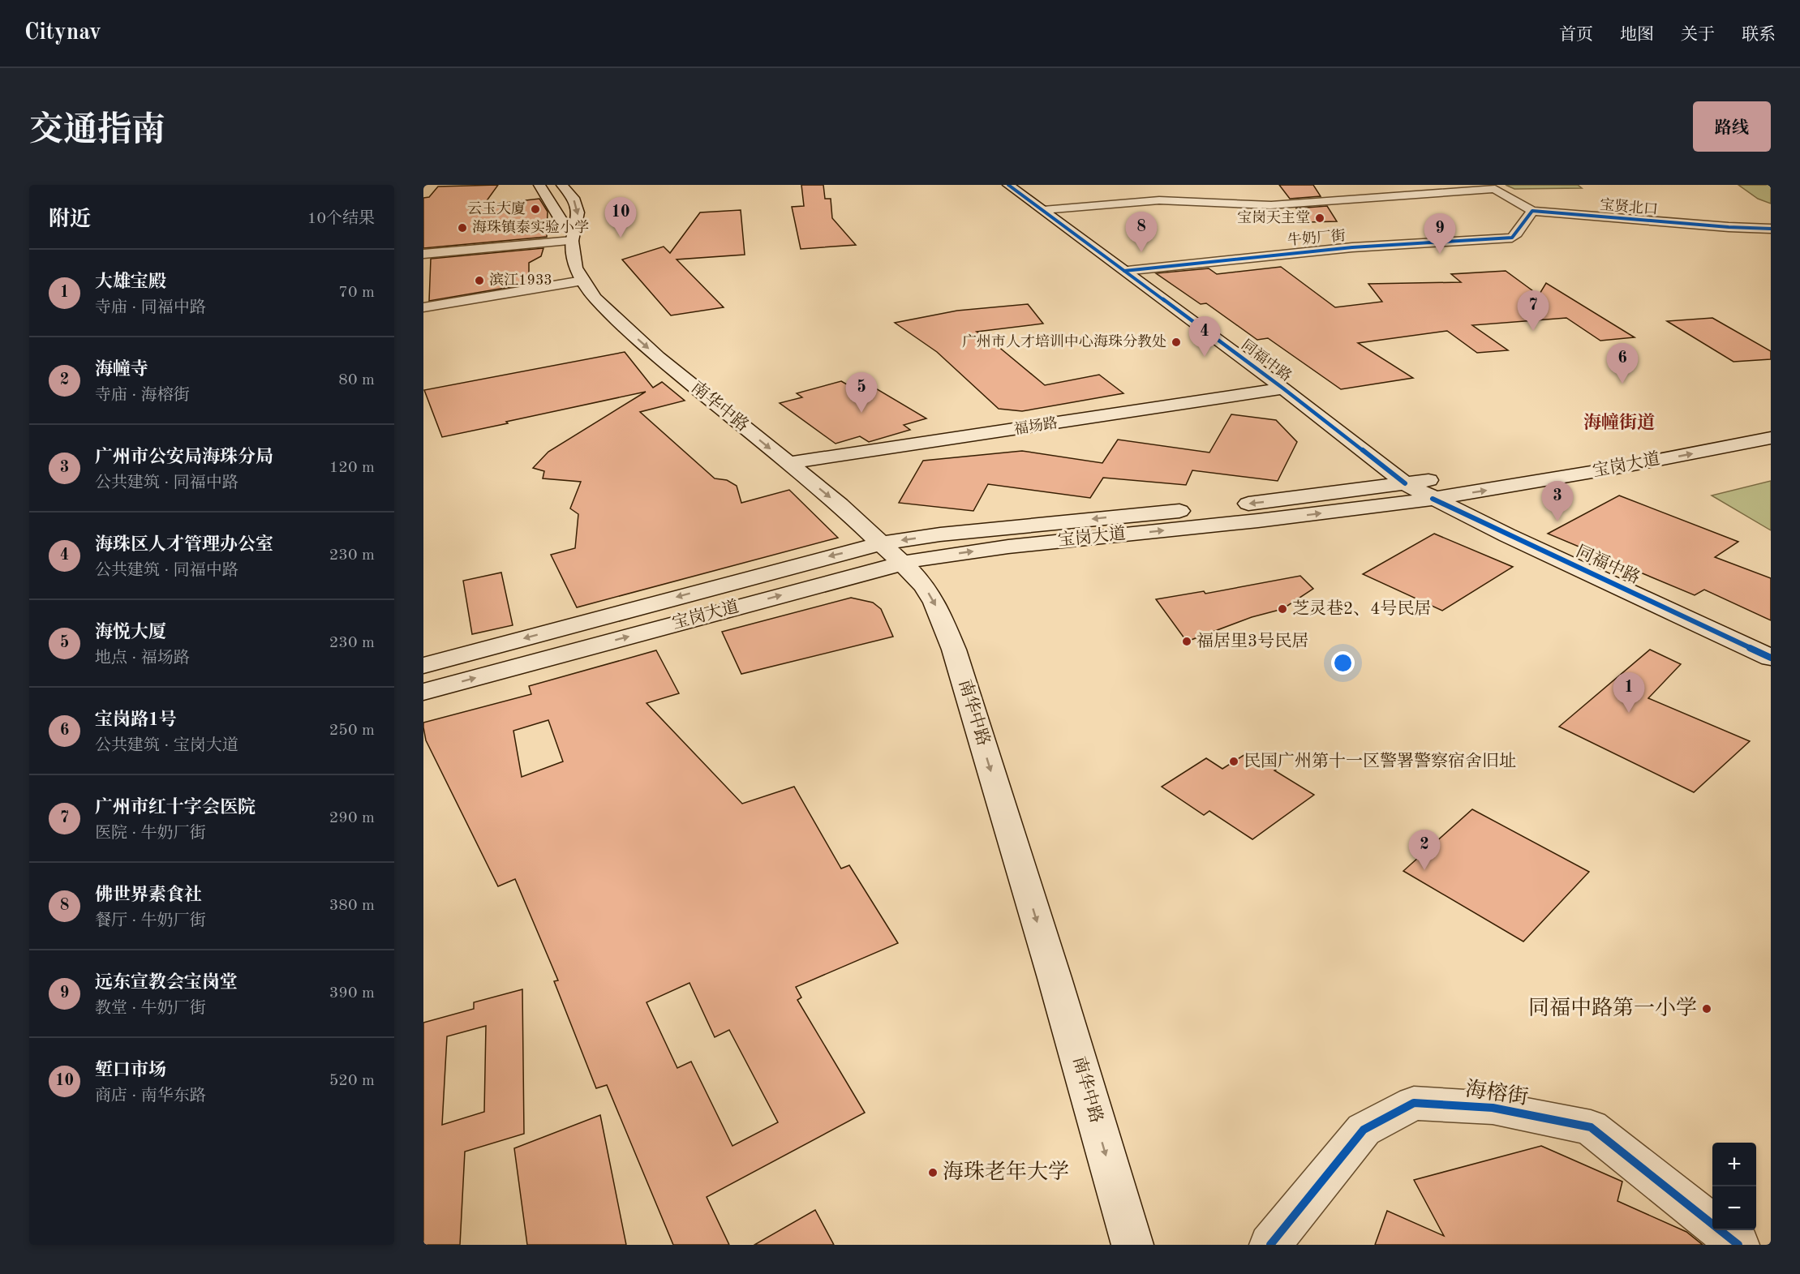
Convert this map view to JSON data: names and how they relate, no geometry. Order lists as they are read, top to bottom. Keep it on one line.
{"streets":{"main road":["宝贤北口","牛奶厂街","同福中路","南华中路","福场路","宝岗大道","海榕街"]},"crossings":[["宝贤北口","牛奶厂街"],["牛奶厂街","同福中路"],["同福中路","福场路"],["同福中路","宝岗大道"],["南华中路","福场路"],["南华中路","宝岗大道"]],"one_way":["南华中路"],"districts":["海幢街道"],"places":["云玉大廈","宝岗天主堂","海珠镇泰实验小学","滨江1933","广州市人才培训中心海珠分教处","芝灵巷2、4号民居","福居里3号民居","民国广州第十一区警署警察宿舍旧址","同福中路第一小学","海珠老年大学"],"page":{"header":"Citynav","nav":["首页","地图","关于","联系"],"title":"交通指南","buttons":"路线","heading":["附近","10个结果"],"pins":["10","8","9","7","4","6","5","3","1","2"],"list":[{"mark":"1","name":"大雄宝殿","note":"寺庙 · 同福中路","value":"70 m"},{"mark":"2","name":"海幢寺","note":"寺庙 · 海榕街","value":"80 m"},{"mark":"3","name":"广州市公安局海珠分局","note":"公共建筑 · 同福中路","value":"120 m"},{"mark":"4","name":"海珠区人才管理办公室","note":"公共建筑 · 同福中路","value":"230 m"},{"mark":"5","name":"海悦大厦","note":"地点 · 福场路","value":"230 m"},{"mark":"6","name":"宝岗路1号","note":"公共建筑 · 宝岗大道","value":"250 m"},{"mark":"7","name":"广州市红十字会医院","note":"医院 · 牛奶厂街","value":"290 m"},{"mark":"8","name":"佛世界素食社","note":"餐厅 · 牛奶厂街","value":"380 m"},{"mark":"9","name":"远东宣教会宝岗堂","note":"教堂 · 牛奶厂街","value":"390 m"},{"mark":"10","name":"堑口市场","note":"商店 · 南华东路","value":"520 m"}],"map_buttons":["+","−"]}}
